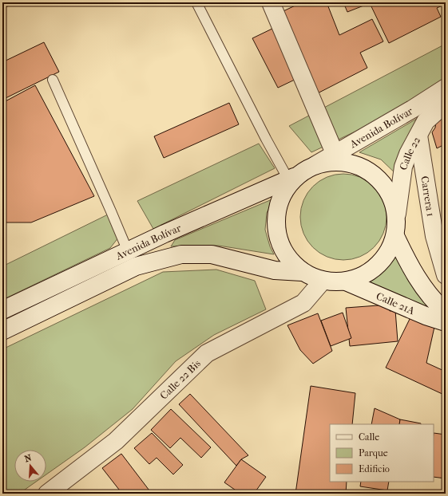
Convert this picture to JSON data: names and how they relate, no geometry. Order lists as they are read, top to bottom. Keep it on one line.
{"streets":{"main road":["Avenida Bolívar","Calle 22","Carrera 1","Calle 21A","Calle 22 Bis"]},"crossings":[["Calle 22","Carrera 1"]],"legend":["Calle","Parque","Edificio"],"north":"top"}
